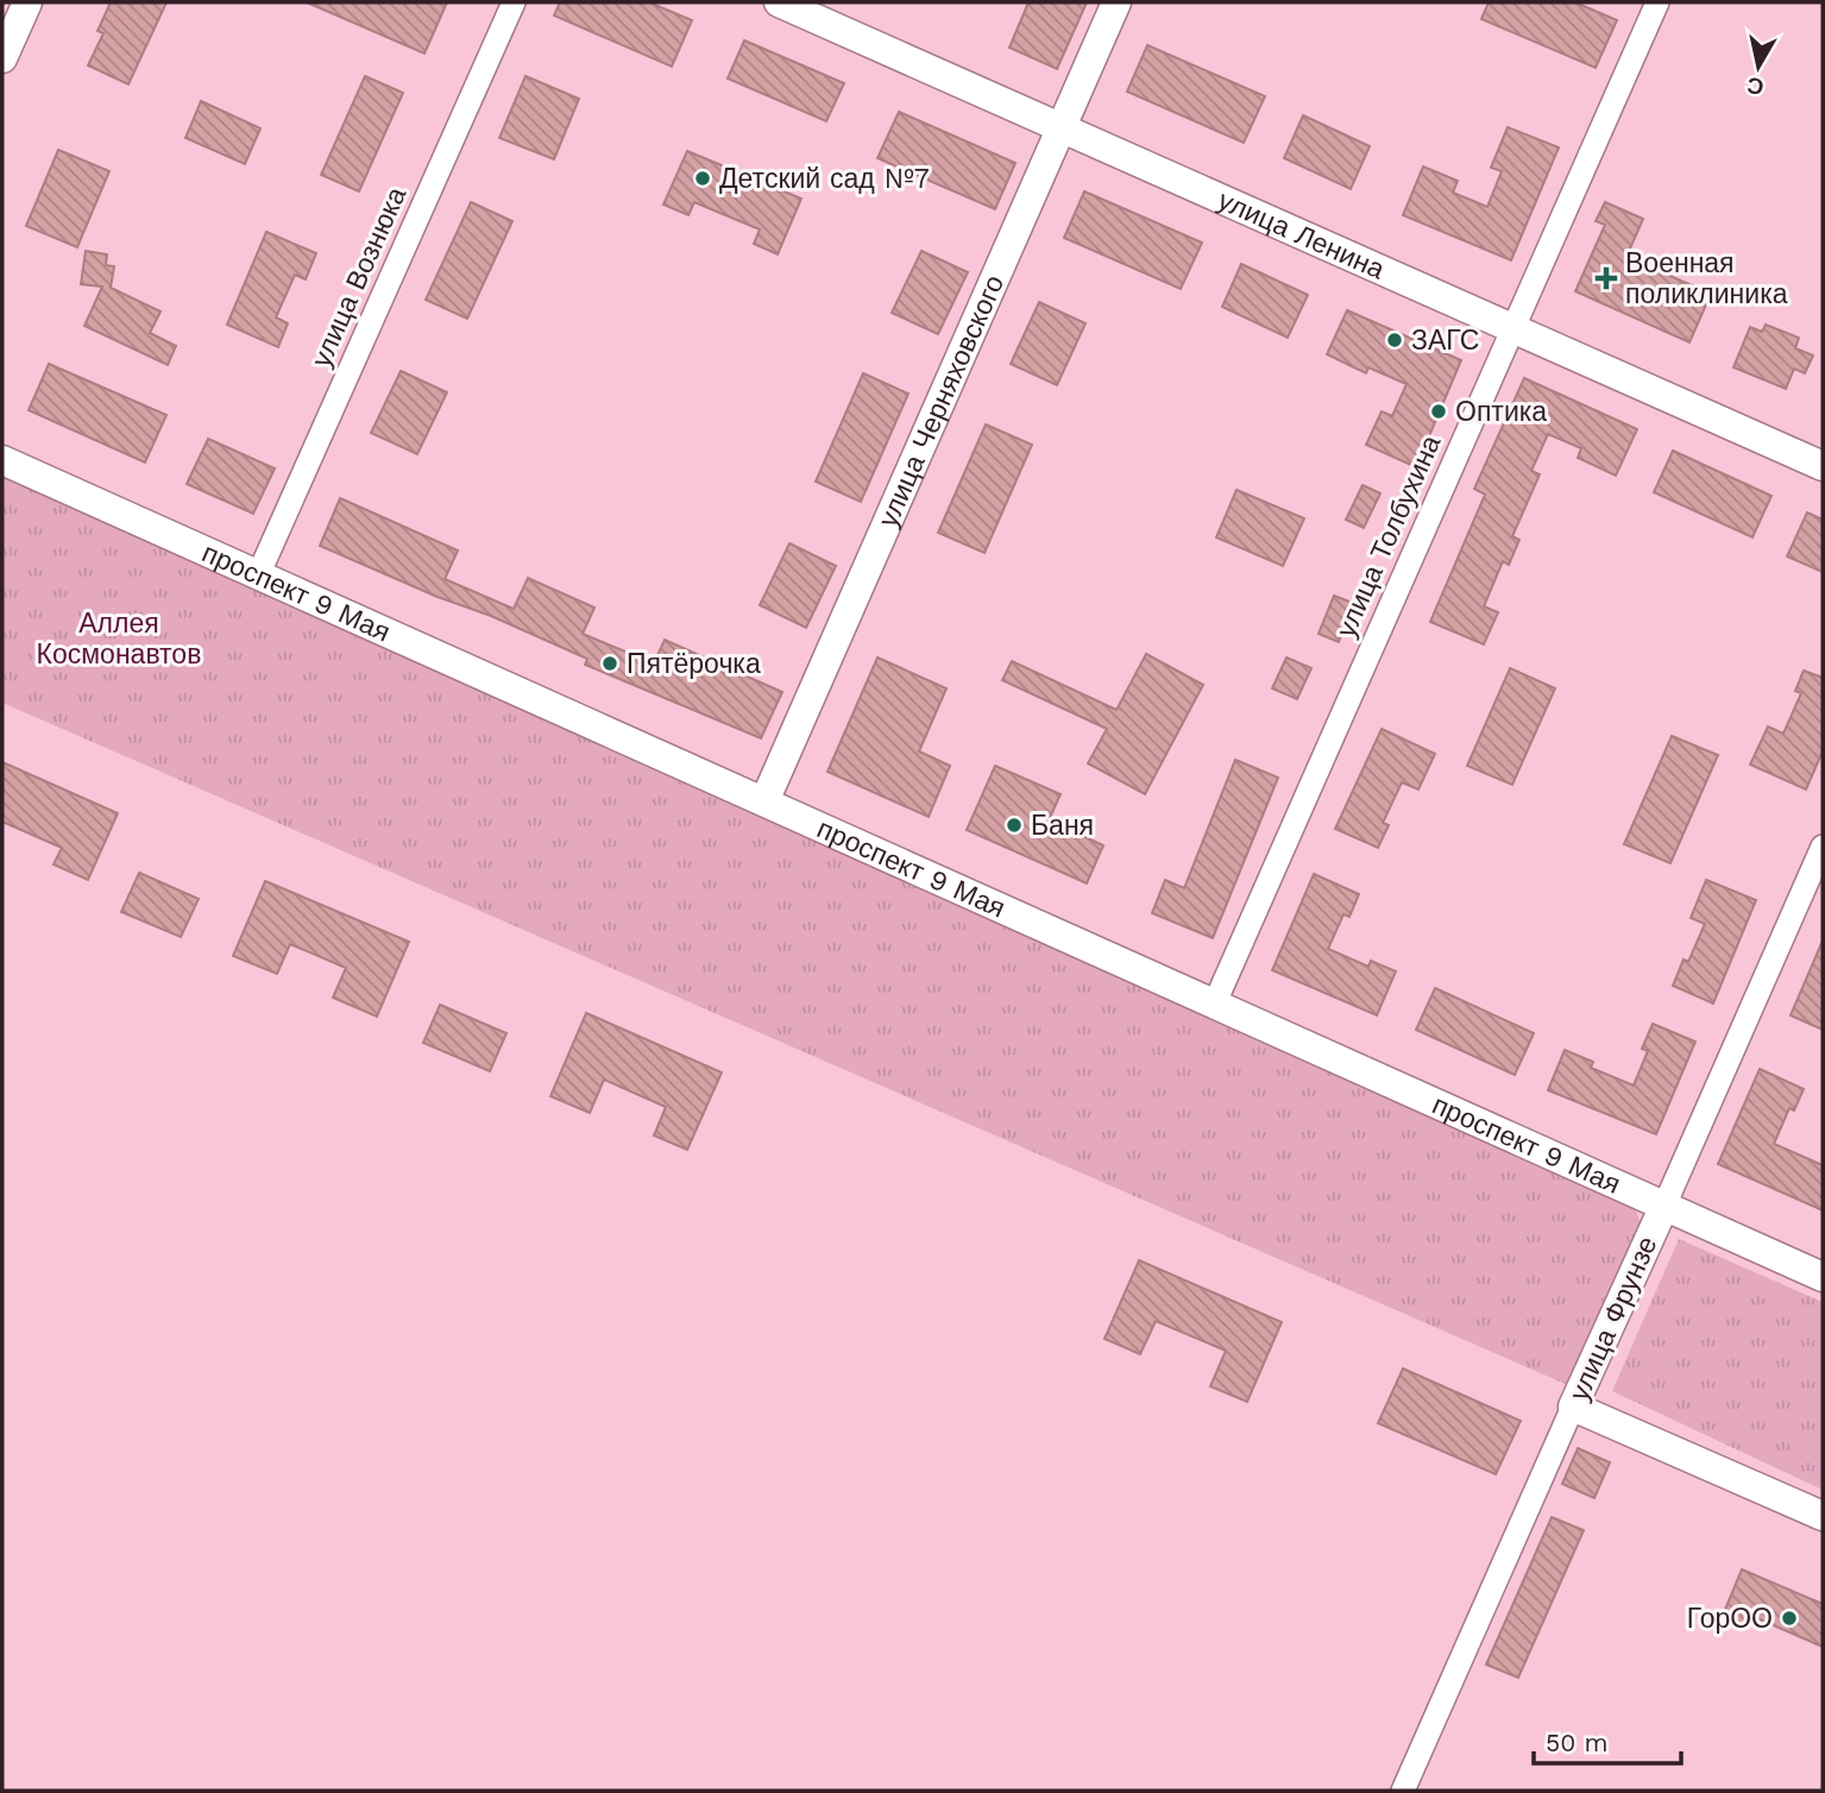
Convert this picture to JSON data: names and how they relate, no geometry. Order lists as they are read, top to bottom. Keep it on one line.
{"streets":{"street":["улица Ленина","улица Вознюка","улица Черняховского","улица Толбухина","проспект 9 Мая","улица Фрунзе"]},"crossings":[["улица Ленина","улица Черняховского"],["улица Ленина","улица Толбухина"],["улица Вознюка","проспект 9 Мая"],["улица Черняховского","проспект 9 Мая"],["улица Толбухина","проспект 9 Мая"],["проспект 9 Мая","улица Фрунзе"]],"parks":["Аллея Космонавтов"],"places":{"other":["Детский сад №7","ЗАГС","Оптика","Пятёрочка","Баня","ГорОО"],"health":["Военная поликлиника"]},"scale_bar":"50 m","north":"bottom"}
